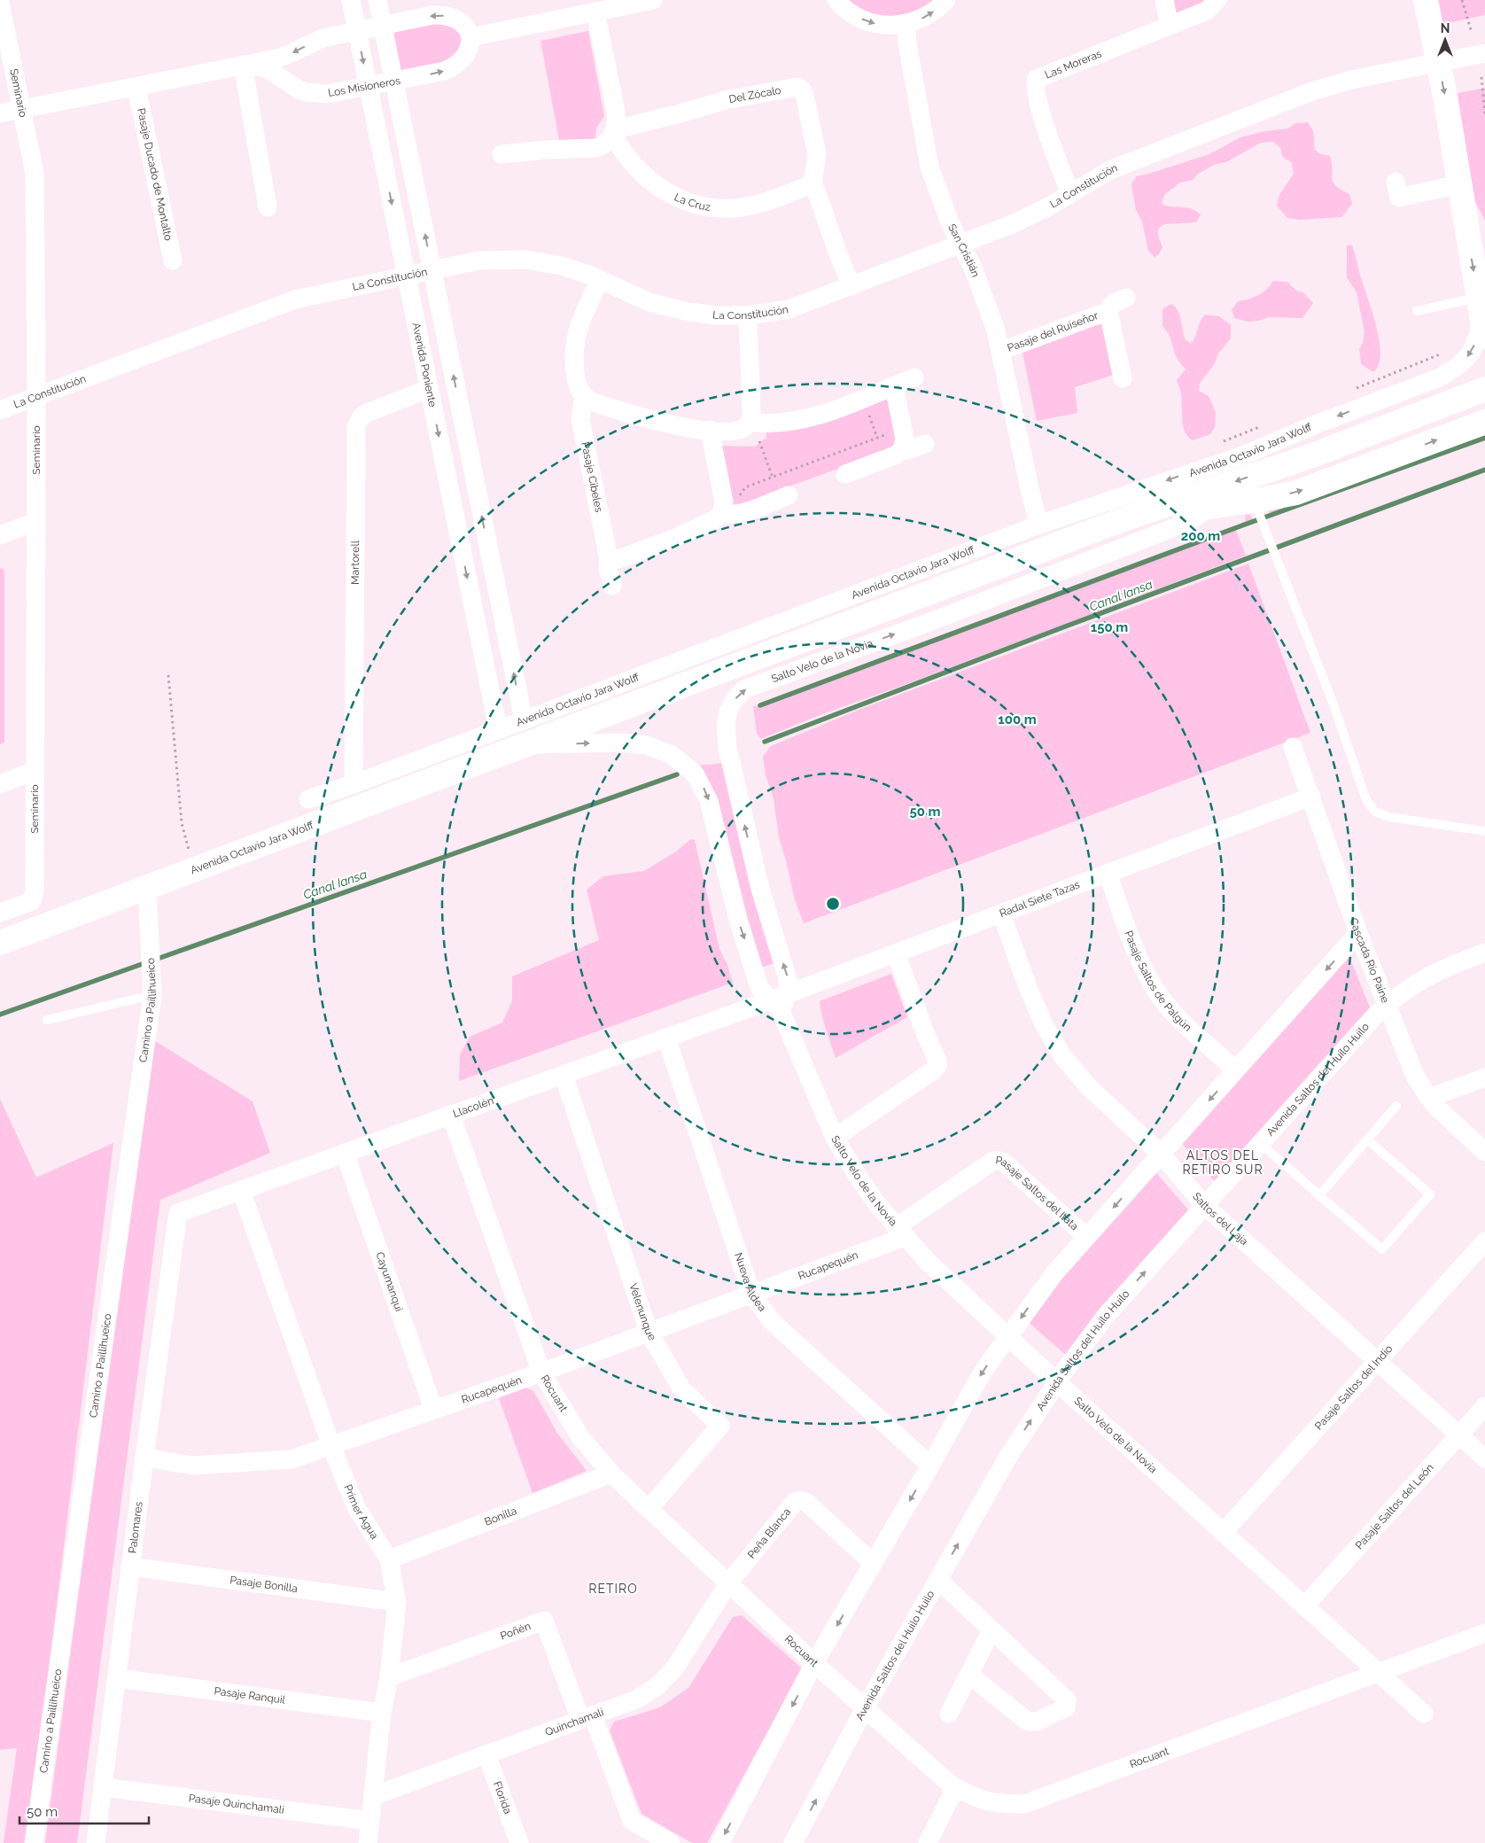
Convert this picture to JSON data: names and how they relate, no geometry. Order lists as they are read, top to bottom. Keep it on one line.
{"streets":{"main road":["Avenida Octavio Jara Wolff"],"street":["Las Moreras","Los Misioneros","Seminario","Del Zócalo","Pasaje Ducado de Montalto","La Constitución","La Cruz","San Cristián","Pasaje del Ruiseñor","Avenida Poniente","Pasaje Cibeles","Martorell","Salto Velo de la Novia","Radal Siete Tazas","Cascada Río Paine","Pasaje Saltos de Palgún","Camino a Paillihueico","Avenida Saltos del Huilo Huilo","Llacolén","Pasaje Saltos del Itata","Saltos del Laja","Rucapequén","Cayumanqui","Nueva Aldea","Velenunque","Pasaje Saltos del Indio","Rocuant","Pasaje Saltos del León","Primer Agua","Bonilla","Palomares","Peña Blanca","Pasaje Bonilla","Poñén","Pasaje Ranquil","Quinchamali","Florida","Pasaje Quinchamalí"]},"crossings":[["Las Moreras","La Constitución"],["Los Misioneros","Seminario"],["Los Misioneros","Pasaje Ducado de Montalto"],["Los Misioneros","Avenida Poniente"],["Seminario","La Constitución"],["Del Zócalo","La Cruz"],["La Constitución","San Cristián"],["La Constitución","Avenida Poniente"],["San Cristián","Pasaje del Ruiseñor"],["San Cristián","Avenida Octavio Jara Wolff"],["Avenida Poniente","Avenida Octavio Jara Wolff"],["Avenida Poniente","Martorell"],["Avenida Octavio Jara Wolff","Martorell"],["Avenida Octavio Jara Wolff","Salto Velo de la Novia"],["Avenida Octavio Jara Wolff","Camino a Paillihueico"],["Salto Velo de la Novia","Radal Siete Tazas"],["Salto Velo de la Novia","Avenida Saltos del Huilo Huilo"],["Salto Velo de la Novia","Llacolén"],["Salto Velo de la Novia","Pasaje Saltos del Itata"],["Salto Velo de la Novia","Rucapequén"],["Salto Velo de la Novia","Pasaje Saltos del Indio"],["Salto Velo de la Novia","Rocuant"],["Salto Velo de la Novia","Pasaje Saltos del León"],["Radal Siete Tazas","Cascada Río Paine"],["Radal Siete Tazas","Pasaje Saltos de Palgún"],["Radal Siete Tazas","Llacolén"],["Radal Siete Tazas","Saltos del Laja"],["Cascada Río Paine","Avenida Saltos del Huilo Huilo"],["Avenida Saltos del Huilo Huilo","Saltos del Laja"],["Avenida Saltos del Huilo Huilo","Rocuant"],["Llacolén","Cayumanqui"],["Llacolén","Nueva Aldea"],["Llacolén","Velenunque"],["Llacolén","Rocuant"],["Llacolén","Primer Agua"],["Llacolén","Palomares"],["Pasaje Saltos del Itata","Rucapequén"],["Saltos del Laja","Pasaje Saltos del Indio"],["Saltos del Laja","Pasaje Saltos del León"],["Rucapequén","Cayumanqui"],["Rucapequén","Nueva Aldea"],["Rucapequén","Velenunque"],["Rucapequén","Rocuant"],["Rucapequén","Primer Agua"],["Rucapequén","Palomares"],["Velenunque","Rocuant"],["Rocuant","Bonilla"],["Rocuant","Peña Blanca"],["Rocuant","Quinchamali"],["Primer Agua","Bonilla"],["Primer Agua","Pasaje Bonilla"],["Primer Agua","Poñén"],["Primer Agua","Pasaje Ranquil"],["Primer Agua","Quinchamali"],["Primer Agua","Pasaje Quinchamalí"],["Palomares","Pasaje Bonilla"],["Palomares","Pasaje Ranquil"],["Palomares","Pasaje Quinchamalí"],["Peña Blanca","Quinchamali"],["Poñén","Quinchamali"],["Quinchamali","Florida"]],"districts":["ALTOS DEL RETIRO SUR","RETIRO"],"water":["Canal Iansa"],"scale_bar":"50 m","north":"top","rings":["200 m","150 m","100 m","50 m"]}
